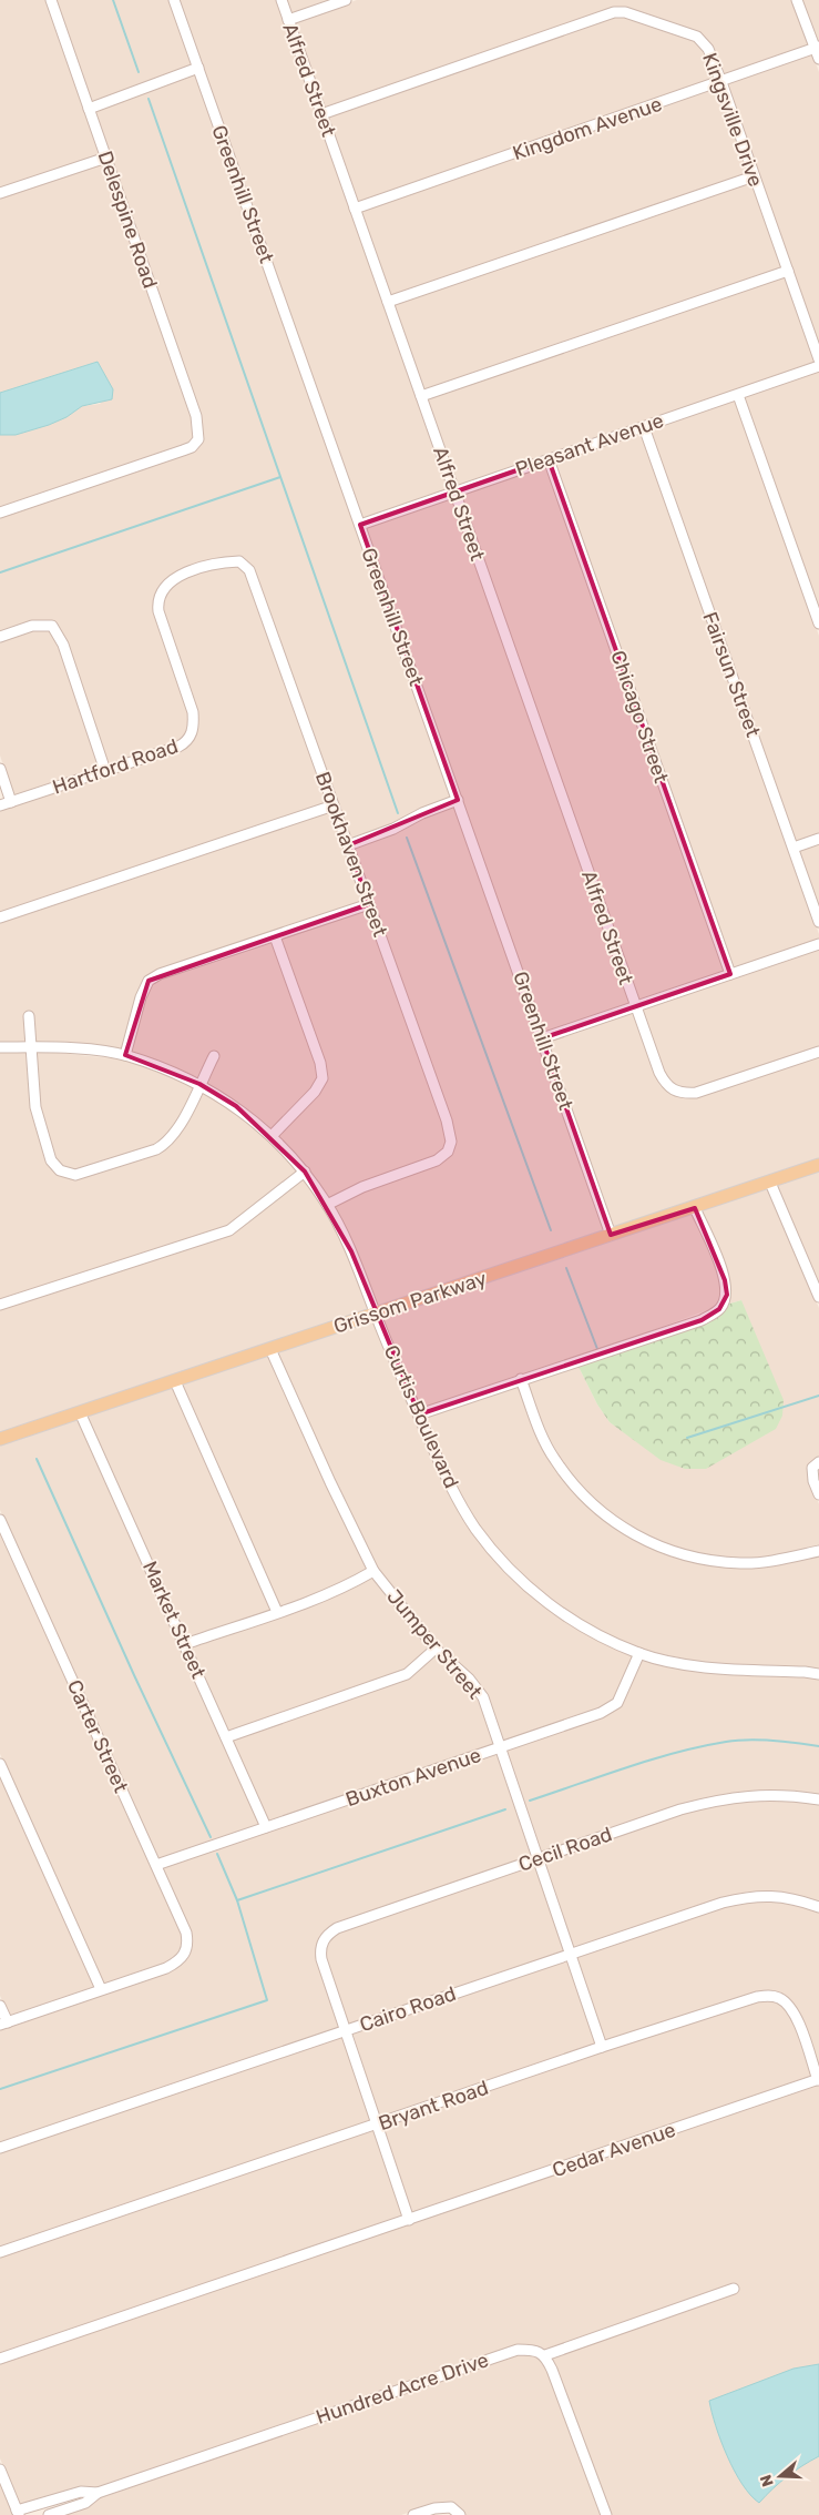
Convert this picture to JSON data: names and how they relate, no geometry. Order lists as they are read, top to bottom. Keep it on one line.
{"streets":{"main road":["Grissom Parkway"],"street":["Alfred Street","Kingsville Drive","Kingdom Avenue","Greenhill Street","Delespine Road","Pleasant Avenue","Fairsun Street","Chicago Street","Hartford Road","Brookhaven Street","Curtis Boulevard","Market Street","Jumper Street","Carter Street","Buxton Avenue","Cecil Road","Cairo Road","Bryant Road","Cedar Avenue","Hundred Acre Drive"]},"crossings":[["Alfred Street","Kingsville Drive"],["Alfred Street","Kingdom Avenue"],["Alfred Street","Pleasant Avenue"],["Kingsville Drive","Kingdom Avenue"],["Greenhill Street","Pleasant Avenue"],["Greenhill Street","Grissom Parkway"],["Pleasant Avenue","Fairsun Street"],["Pleasant Avenue","Chicago Street"],["Hartford Road","Brookhaven Street"],["Brookhaven Street","Curtis Boulevard"],["Grissom Parkway","Curtis Boulevard"],["Grissom Parkway","Market Street"],["Grissom Parkway","Jumper Street"],["Curtis Boulevard","Buxton Avenue"],["Market Street","Buxton Avenue"],["Jumper Street","Buxton Avenue"],["Jumper Street","Cecil Road"],["Jumper Street","Cairo Road"],["Jumper Street","Bryant Road"],["Carter Street","Buxton Avenue"],["Cecil Road","Cairo Road"],["Bryant Road","Cedar Avenue"]],"north":"left"}
